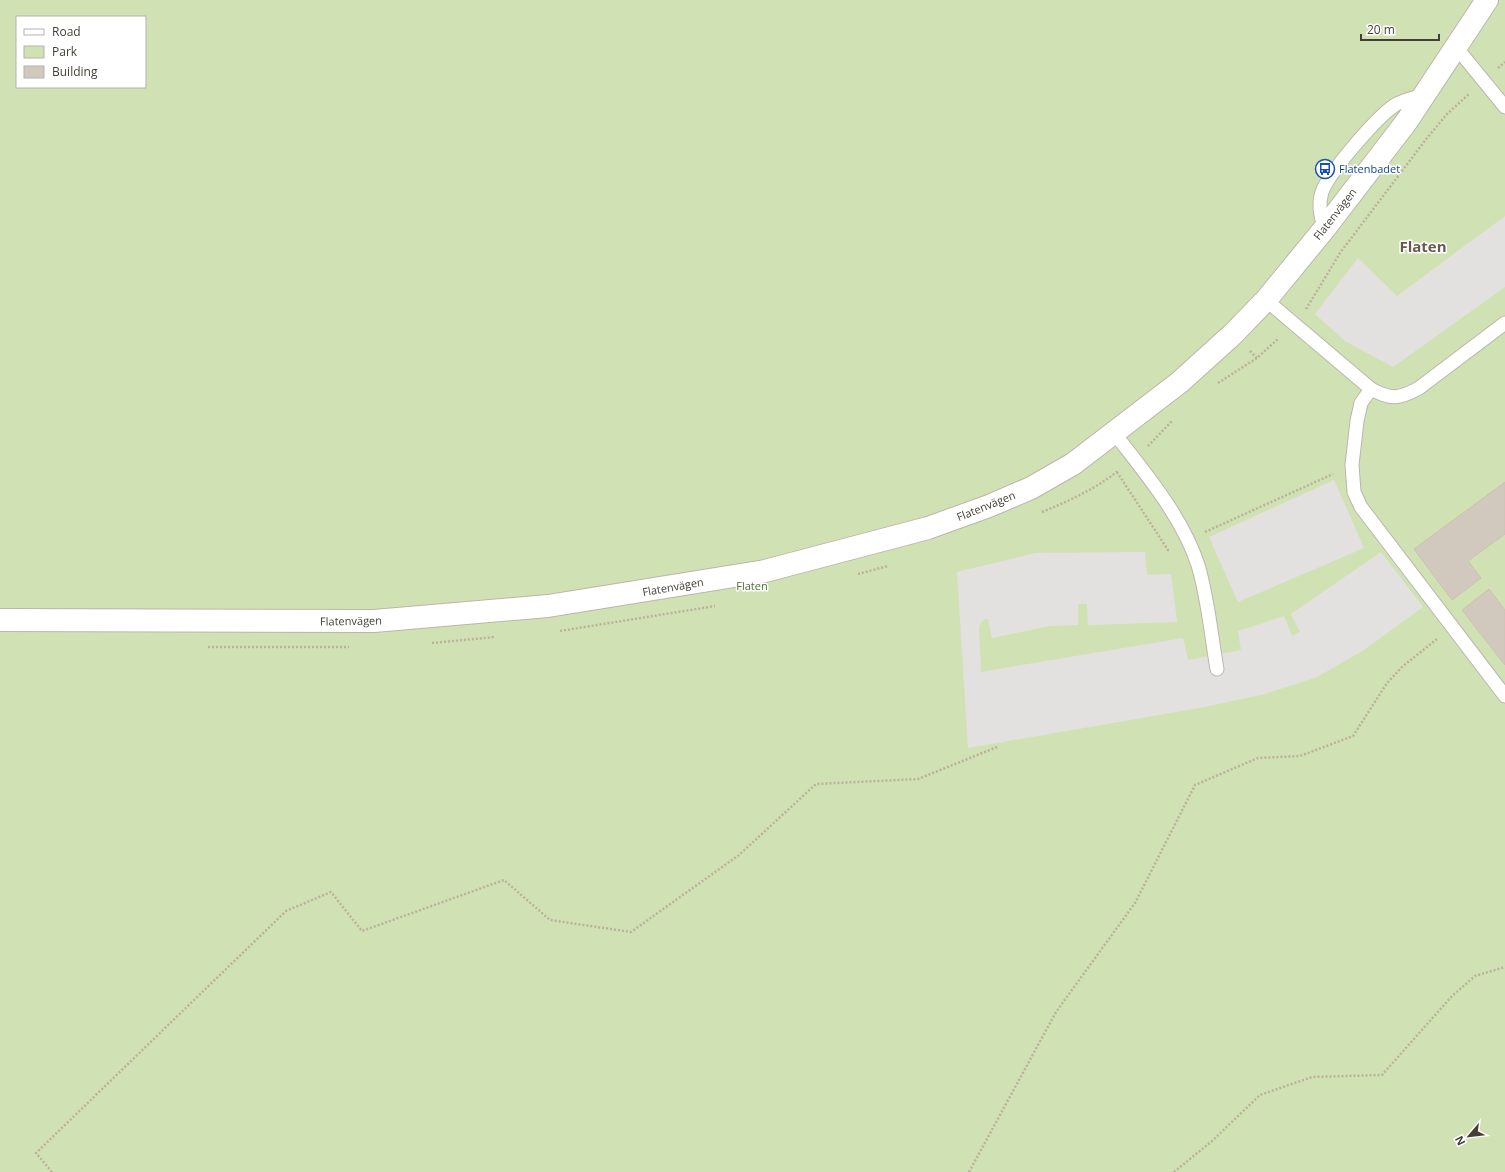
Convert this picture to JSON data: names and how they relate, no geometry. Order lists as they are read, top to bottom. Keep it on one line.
{"streets":{"street":["Flatenvägen"]},"districts":["Flaten"],"parks":["Flaten"],"places":{"bus stop":["Flatenbadet"]},"legend":["Road","Park","Building"],"scale_bar":"20 m","north":"bottom left"}
